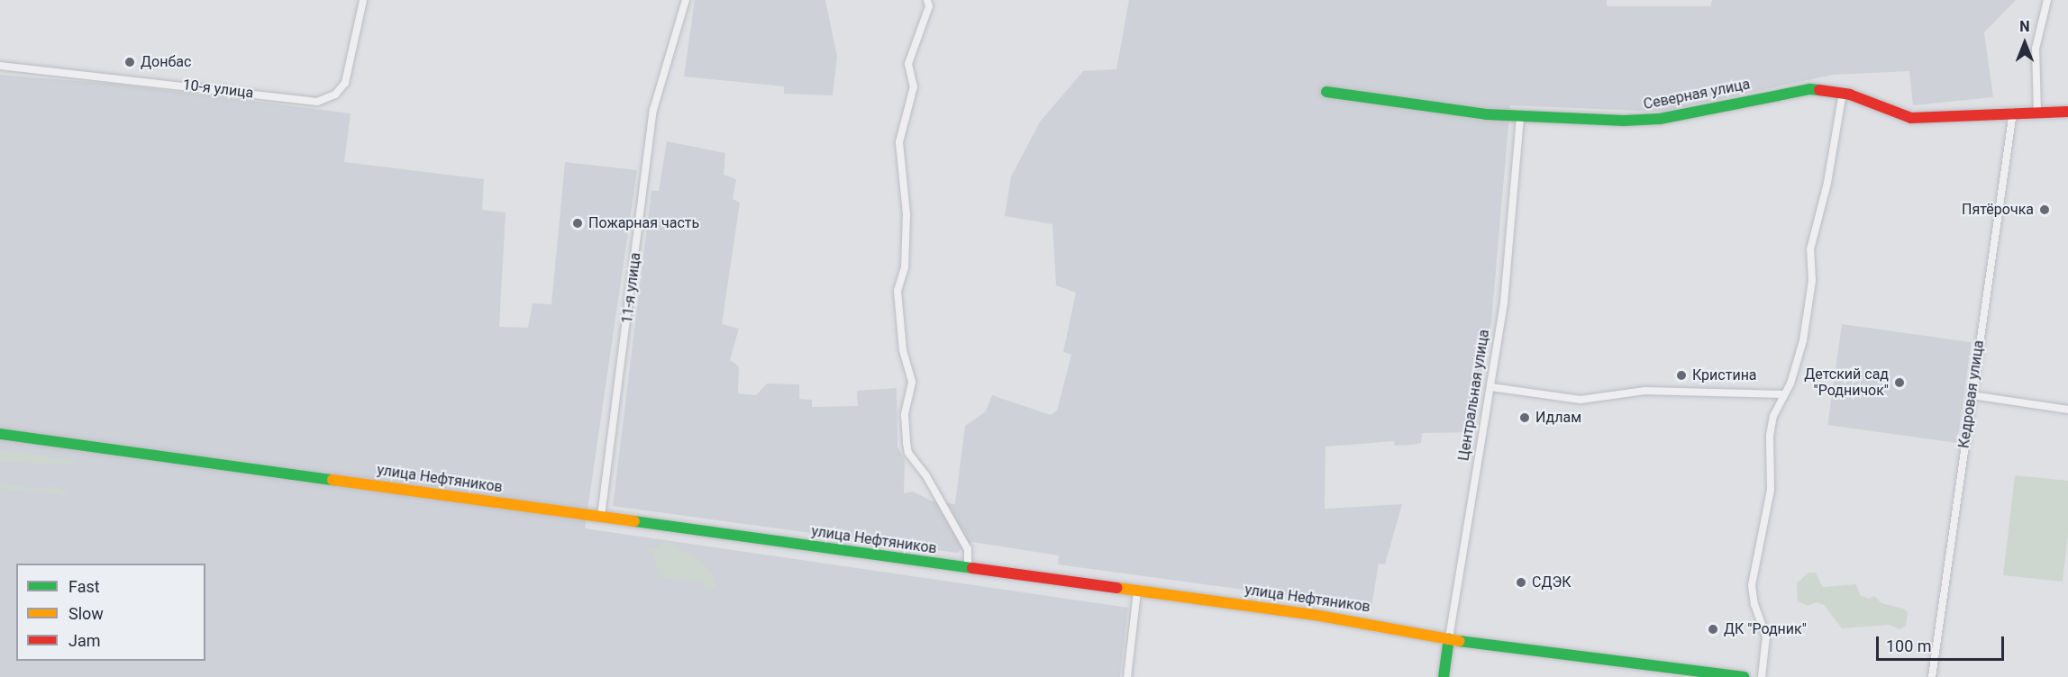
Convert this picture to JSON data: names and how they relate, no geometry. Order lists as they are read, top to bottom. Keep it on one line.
{"streets":{"street":["10-я улица","Северная улица","11-я улица","Кедровая улица","Центральная улица","улица Нефтяников"]},"crossings":[["Северная улица","Кедровая улица"],["Северная улица","Центральная улица"],["11-я улица","улица Нефтяников"],["Центральная улица","улица Нефтяников"]],"places":["Донбас","Пятёрочка","Пожарная часть","Кристина","Детский сад \"Родничок\"","Идлам","СДЭК","ДК \"Родник\""],"legend":["Fast","Slow","Jam"],"scale_bar":"100 m","north":"top"}
